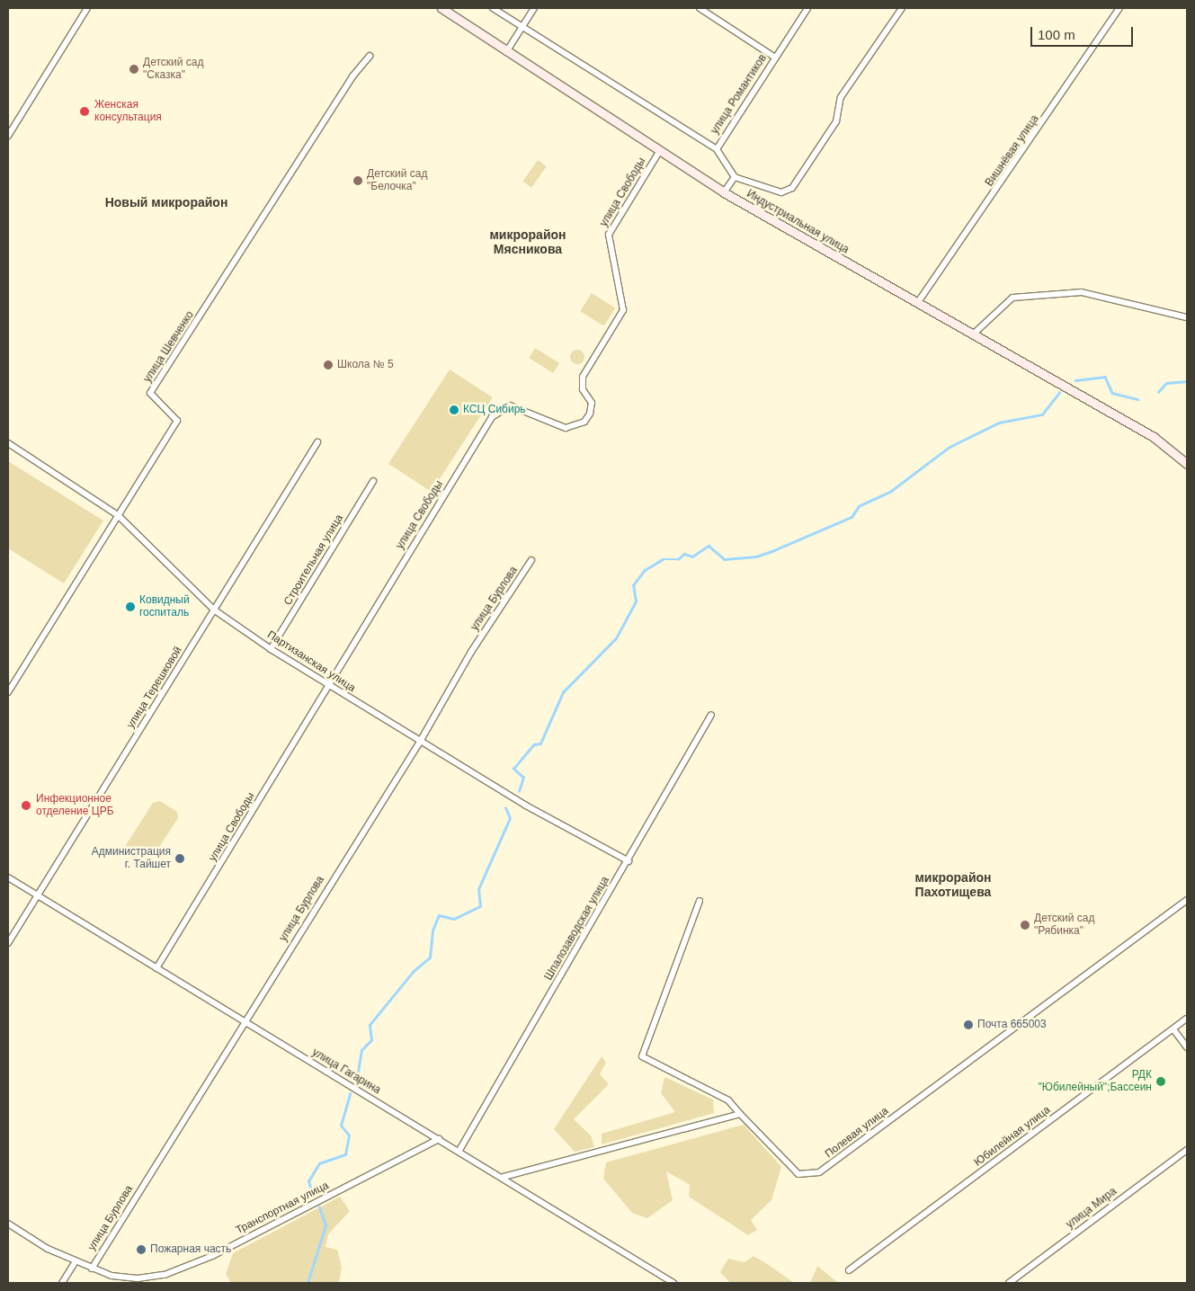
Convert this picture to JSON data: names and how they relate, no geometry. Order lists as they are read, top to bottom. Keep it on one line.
{"streets":{"street":["улица Романтиков","Вишнёвая улица","улица Свободы","Индустриальная улица","улица Шевченко","Строительная улица","улица Бурлова","Партизанская улица","улица Терешковой","Шпалозаводская улица","улица Гагарина","Полевая улица","Юбилейная улица","Транспортная улица","улица Мира"]},"crossings":[["Вишнёвая улица","Индустриальная улица"],["улица Свободы","Индустриальная улица"],["улица Свободы","Партизанская улица"],["улица Свободы","улица Гагарина"],["улица Шевченко","Партизанская улица"],["Строительная улица","Партизанская улица"],["улица Бурлова","Партизанская улица"],["улица Бурлова","улица Гагарина"],["улица Бурлова","Транспортная улица"],["Партизанская улица","улица Терешковой"],["Партизанская улица","Шпалозаводская улица"],["улица Терешковой","улица Гагарина"],["Шпалозаводская улица","улица Гагарина"],["улица Гагарина","Транспортная улица"]],"districts":["Новый микрорайон","микрорайон Мясникова","микрорайон Пахотищева"],"places":["Детский сад \"Сказка\"","Женская консультация","Детский сад \"Белочка\"","Школа № 5","КСЦ Сибирь","Ковидный госпиталь","Инфекционное отделение ЦРБ","Администрация г. Тайшет","Детский сад \"Рябинка\"","Почта 665003","РДК \"Юбилейный\";Бассеин","Пожарная часть"],"scale_bar":"100 m"}
